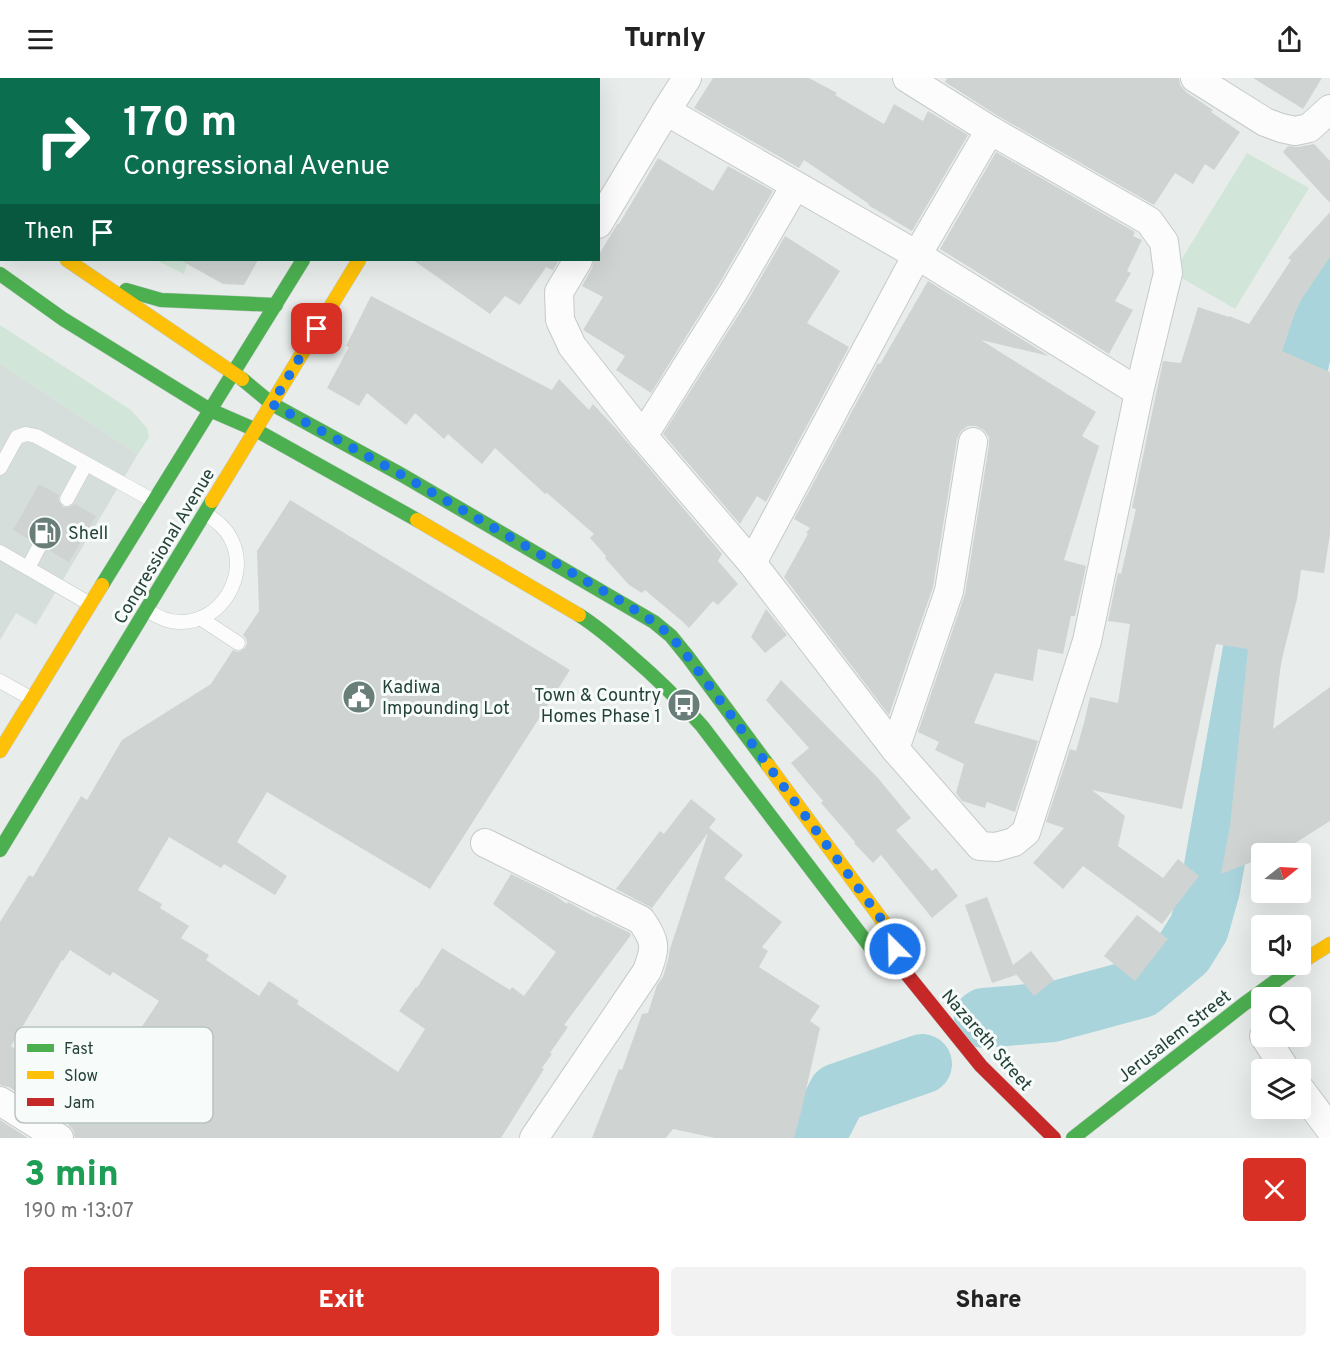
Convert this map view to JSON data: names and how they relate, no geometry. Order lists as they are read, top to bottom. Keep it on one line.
{"streets":{"street":["Congressional Avenue","Jerusalem Street","Nazareth Street"]},"crossings":[["Congressional Avenue","Nazareth Street"]],"places":{"fuel station":["Shell"],"public building":["Kadiwa Impounding Lot"],"bus stop":["Town & Country Homes Phase 1"]},"legend":["Fast","Slow","Jam"],"north":"right","page":{"header":"Turnly","turn":["170 m","Congressional Avenue"],"then":"Then","heading":["3 min","190 m · 13:07"],"buttons":["Exit","Share"]}}
